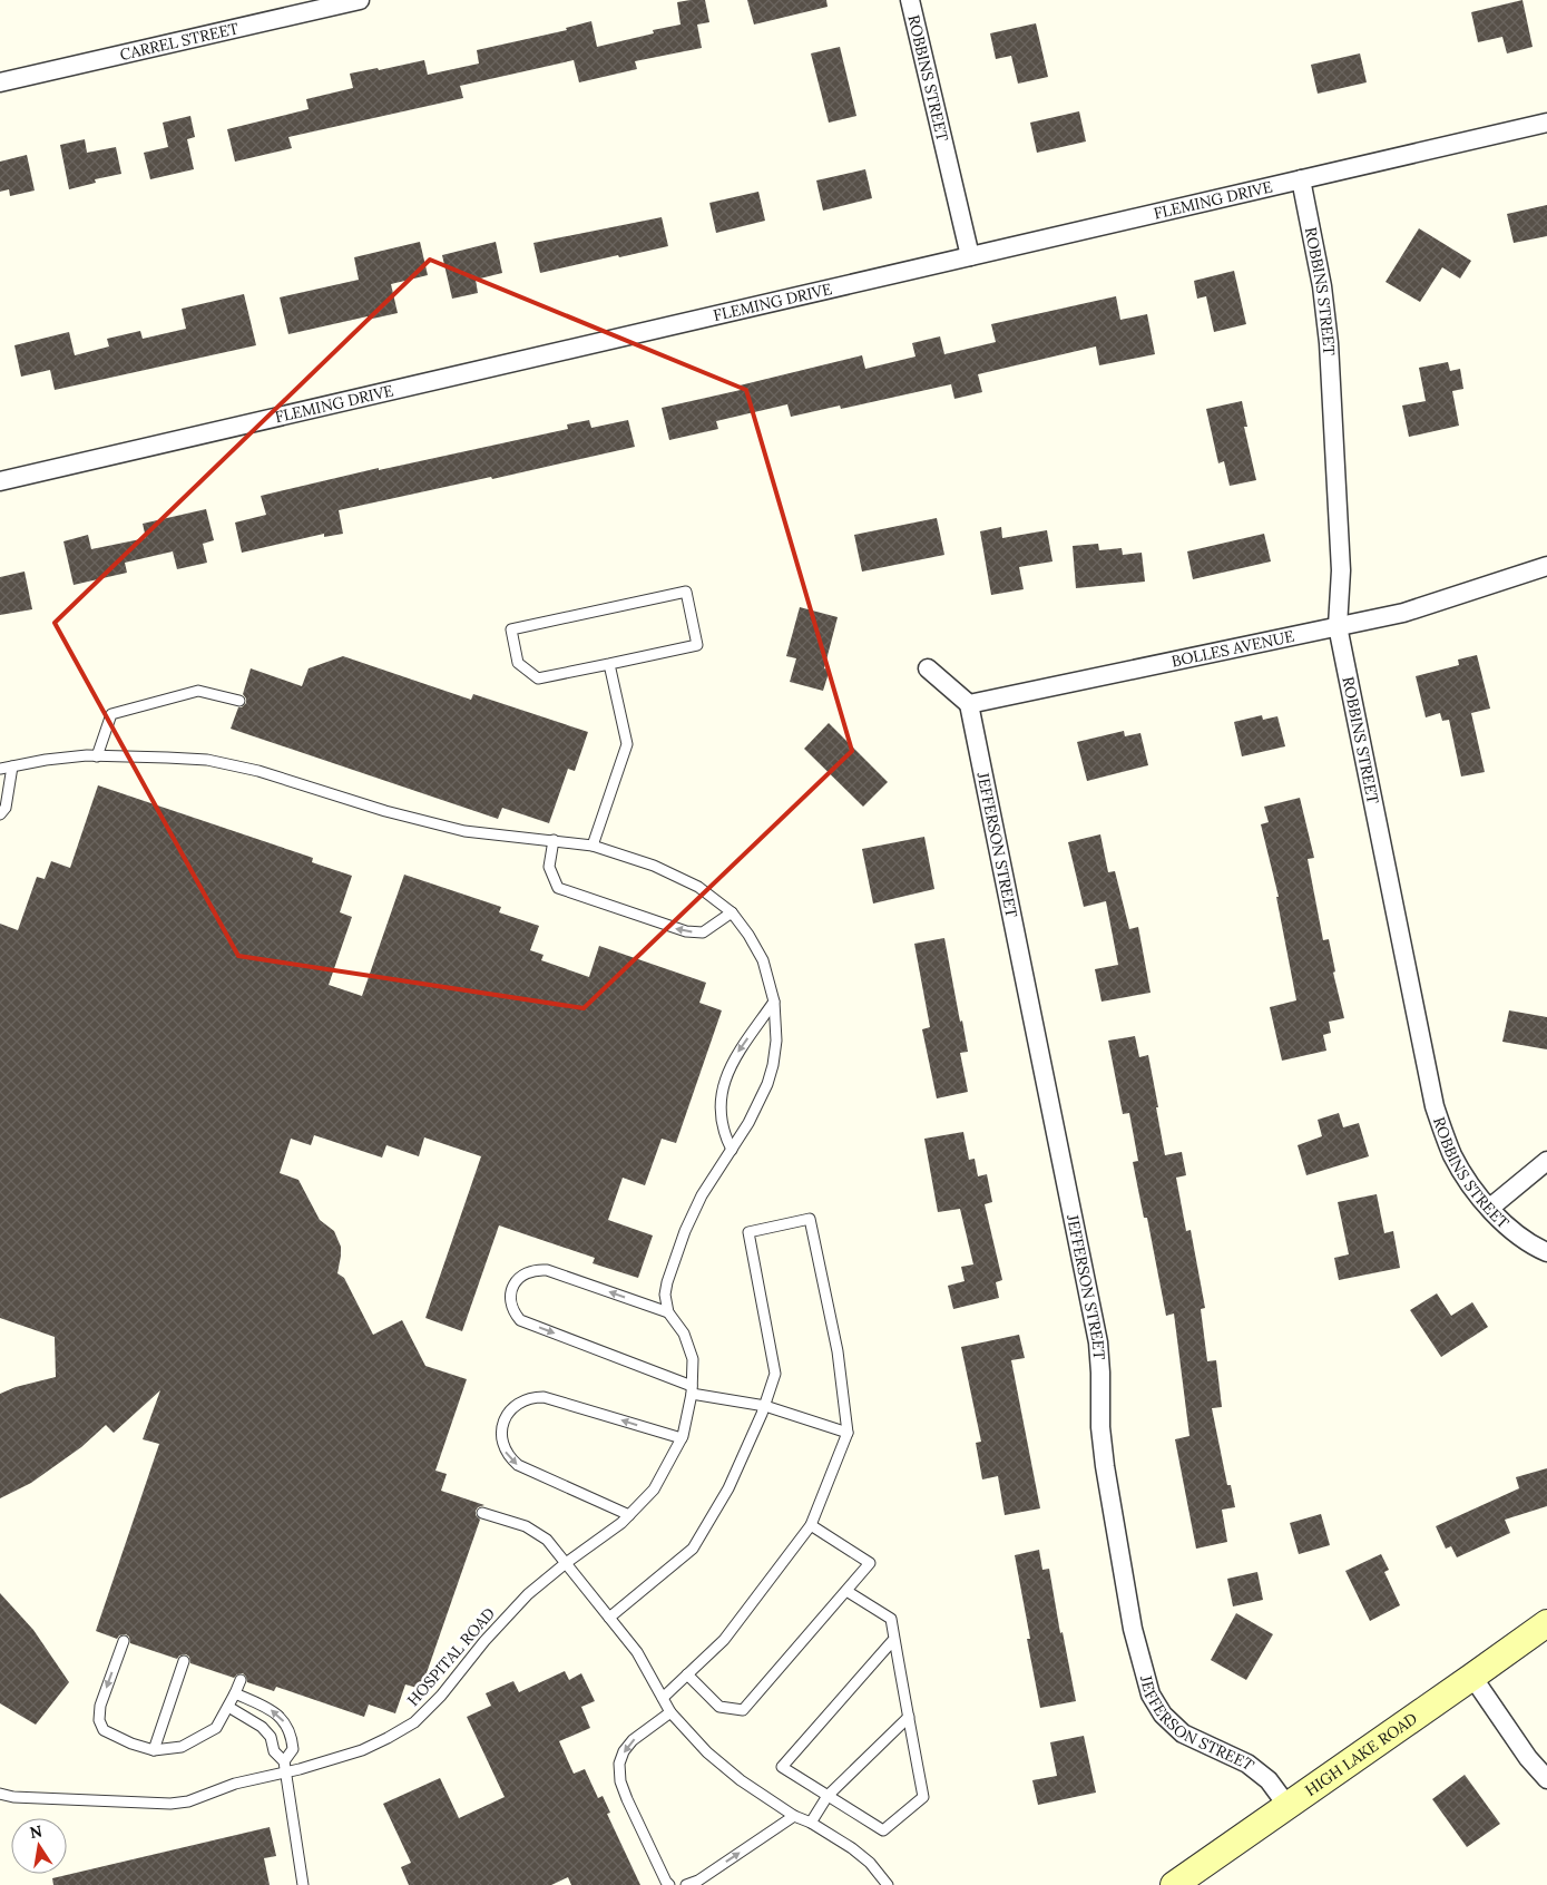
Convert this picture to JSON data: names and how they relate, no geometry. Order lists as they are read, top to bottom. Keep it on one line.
{"streets":{"street":["CARREL STREET","ROBBINS STREET","FLEMING DRIVE","BOLLES AVENUE","JEFFERSON STREET","HIGH LAKE ROAD"],"lane":["HOSPITAL ROAD"]},"crossings":[["ROBBINS STREET","FLEMING DRIVE"],["ROBBINS STREET","BOLLES AVENUE"],["BOLLES AVENUE","JEFFERSON STREET"],["JEFFERSON STREET","HIGH LAKE ROAD"]],"north":"top"}
